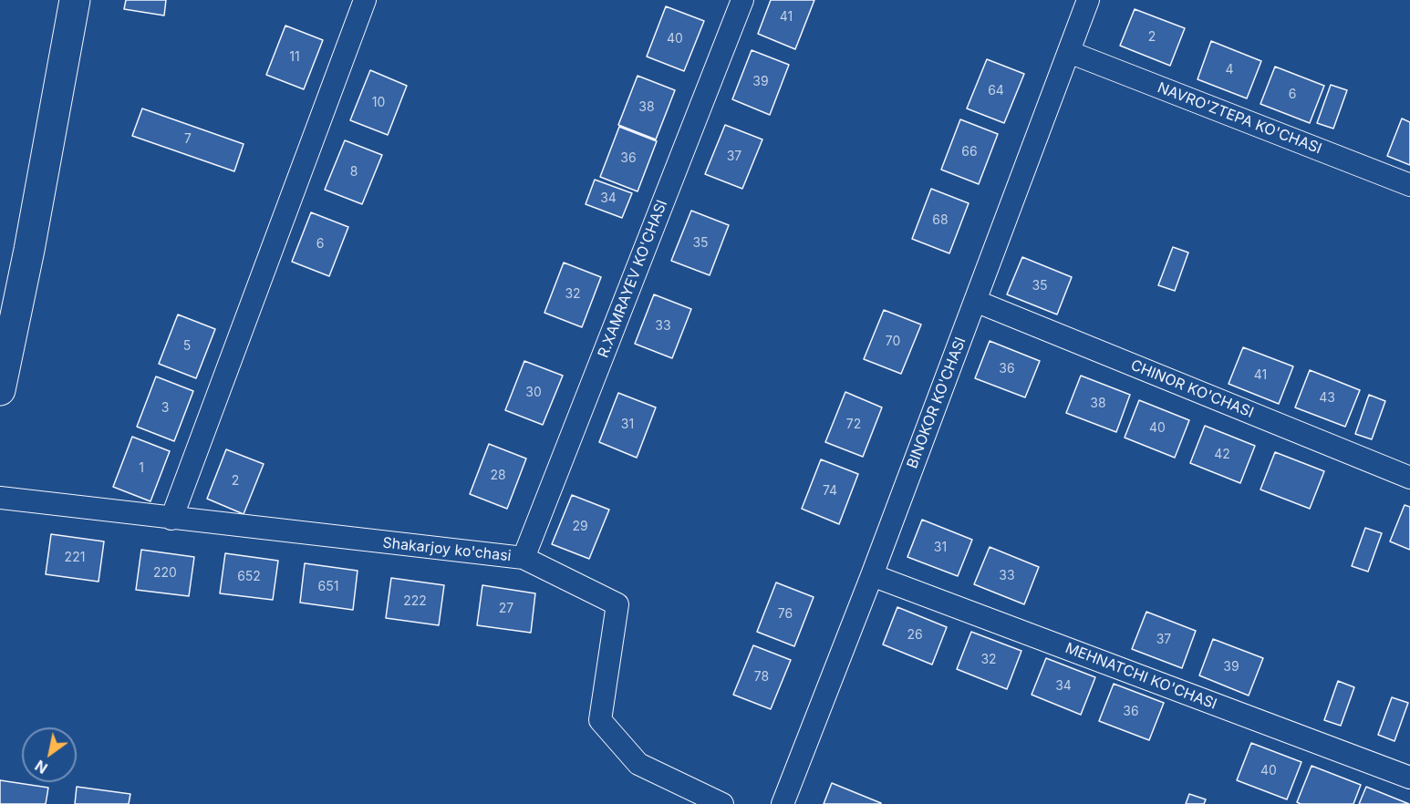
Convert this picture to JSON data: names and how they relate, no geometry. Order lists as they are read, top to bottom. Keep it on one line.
{"streets":{"street":["NAVRO'ZTEPA KO'CHASI","R.XAMRAYEV KO'CHASI","CHINOR KO'CHASI","BINOKOR KO'CHASI","Shakarjoy ko'chasi","MEHNATCHI KO'CHASI"]},"crossings":[["NAVRO'ZTEPA KO'CHASI","BINOKOR KO'CHASI"],["R.XAMRAYEV KO'CHASI","Shakarjoy ko'chasi"],["CHINOR KO'CHASI","BINOKOR KO'CHASI"],["BINOKOR KO'CHASI","MEHNATCHI KO'CHASI"]],"house_numbers":["41","2","40","11","4","39","64","6","10","38","7","66","37","36","8","34","68","35","6","35","32","33","70","5","36","41","30","43","38","3","31","72","40","42","1","28","2","74","29","31","221","220","33","652","651","222","27","76","26","37","32","39","78","34","36","40"],"north":"bottom left"}
